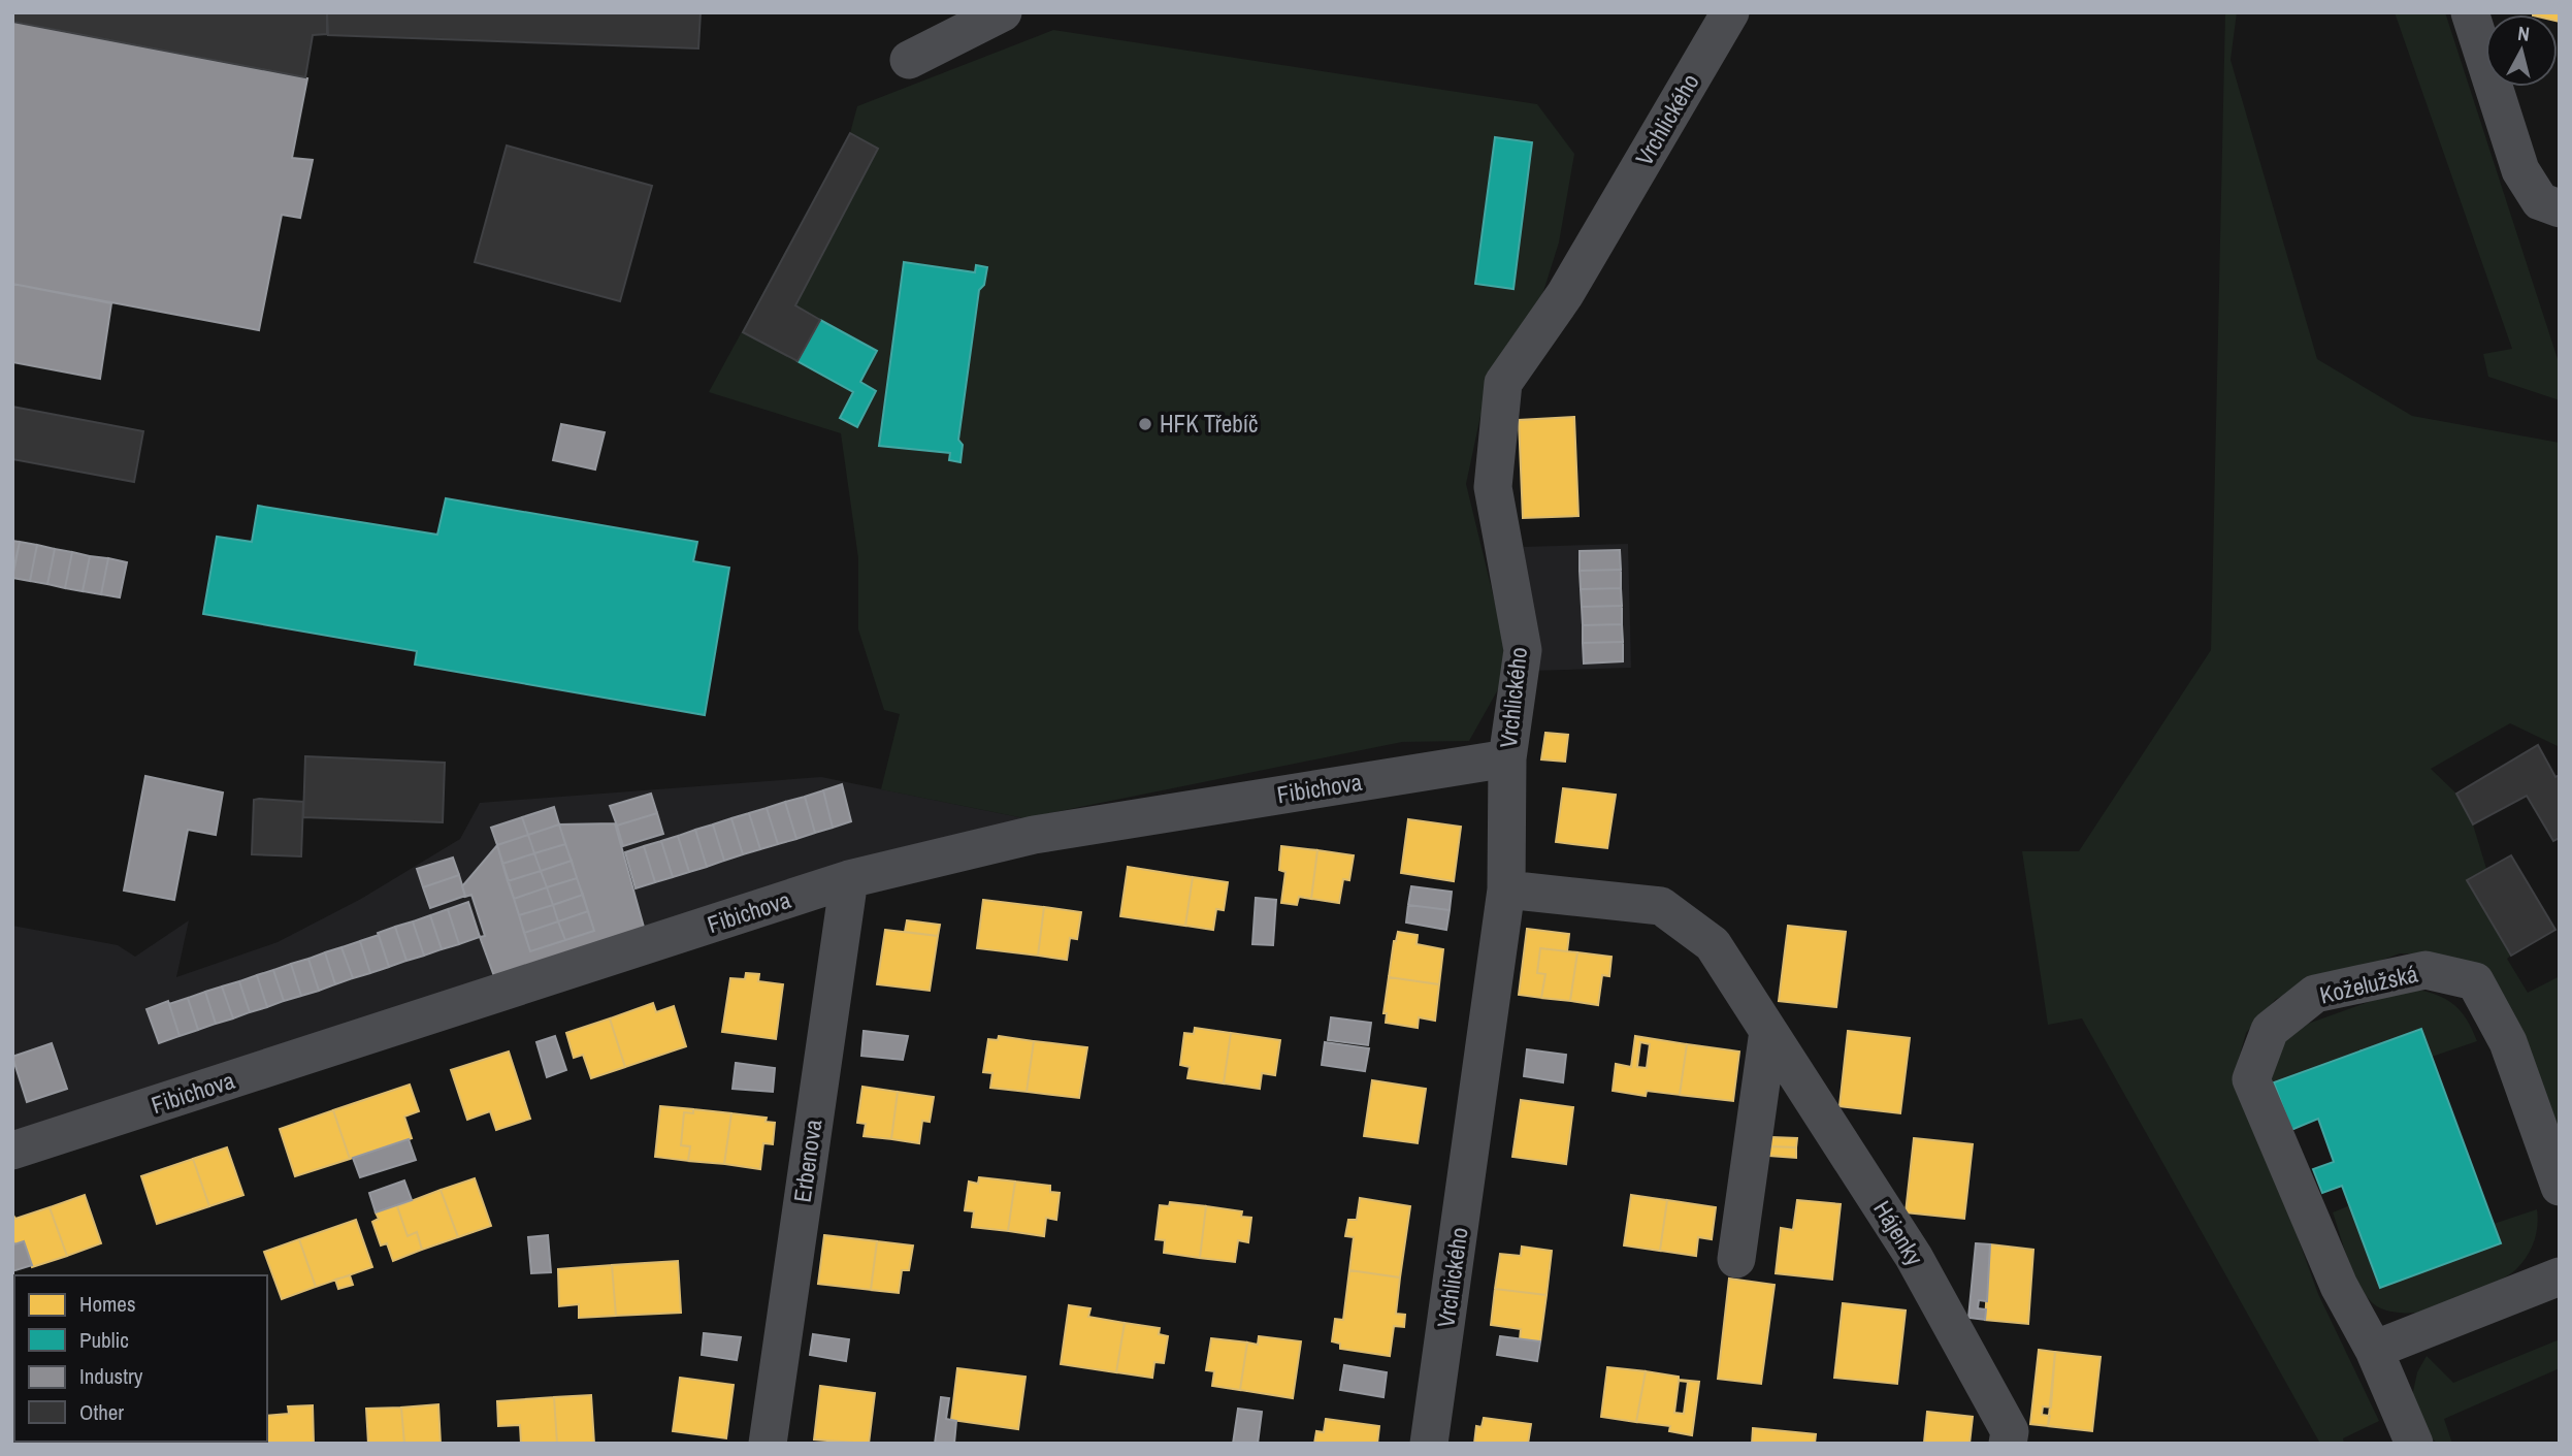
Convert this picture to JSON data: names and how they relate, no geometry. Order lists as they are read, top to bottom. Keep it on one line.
{"streets":{"street":["Vrchlického","Fibichova","Koželužská","Erbenova","Hájenky"]},"crossings":[["Vrchlického","Fibichova"],["Vrchlického","Hájenky"],["Fibichova","Erbenova"]],"places":["HFK Třebíč"],"legend":["Homes","Public","Industry","Other"],"north":"top"}
